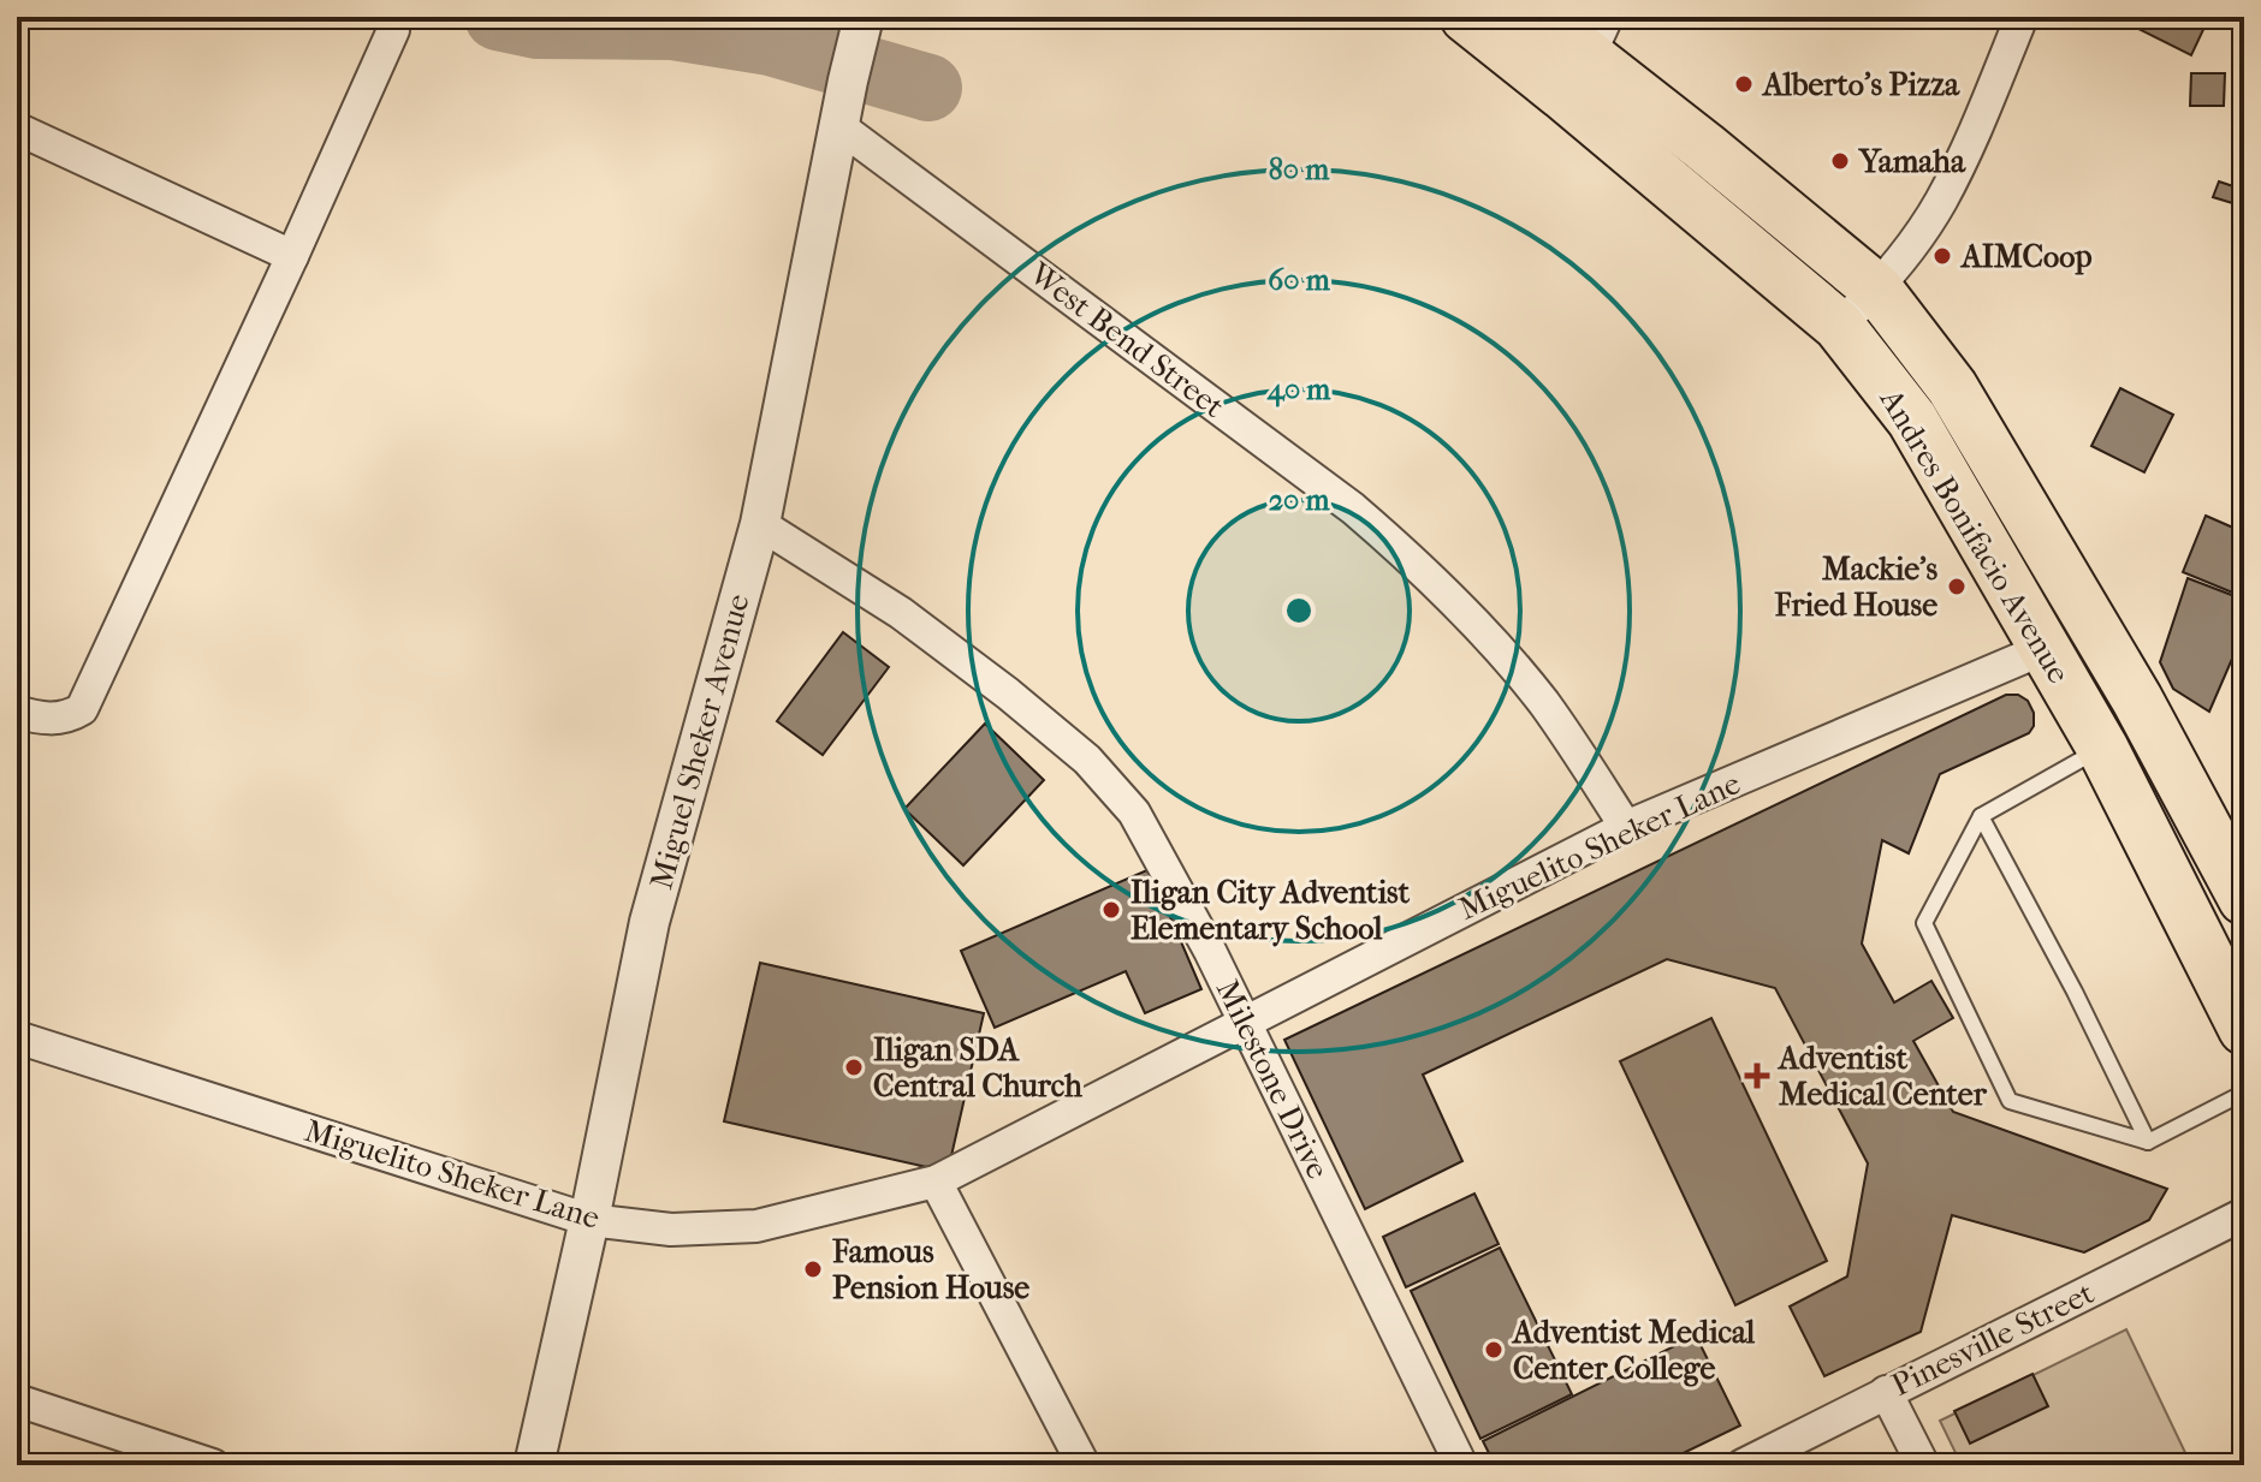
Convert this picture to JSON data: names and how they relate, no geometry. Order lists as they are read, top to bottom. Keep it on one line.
{"streets":{"highway":["Andres Bonifacio Avenue"],"street":["West Bend Street","Miguel Sheker Avenue","Miguelito Sheker Lane","Milestone Drive","Pinesville Street"]},"crossings":[["West Bend Street","Miguel Sheker Avenue"],["West Bend Street","Miguelito Sheker Lane"],["Andres Bonifacio Avenue","Miguelito Sheker Lane"],["Miguel Sheker Avenue","Miguelito Sheker Lane"],["Miguel Sheker Avenue","Milestone Drive"],["Miguelito Sheker Lane","Milestone Drive"]],"places":{"other":["Alberto's Pizza","Yamaha","AIMCoop","Mackie's Fried House","Iligan City Adventist Elementary School","Iligan SDA Central Church","Famous Pension House","Adventist Medical Center College"],"health":["Adventist Medical Center"]},"rings":["80 m","60 m","40 m","20 m"]}
